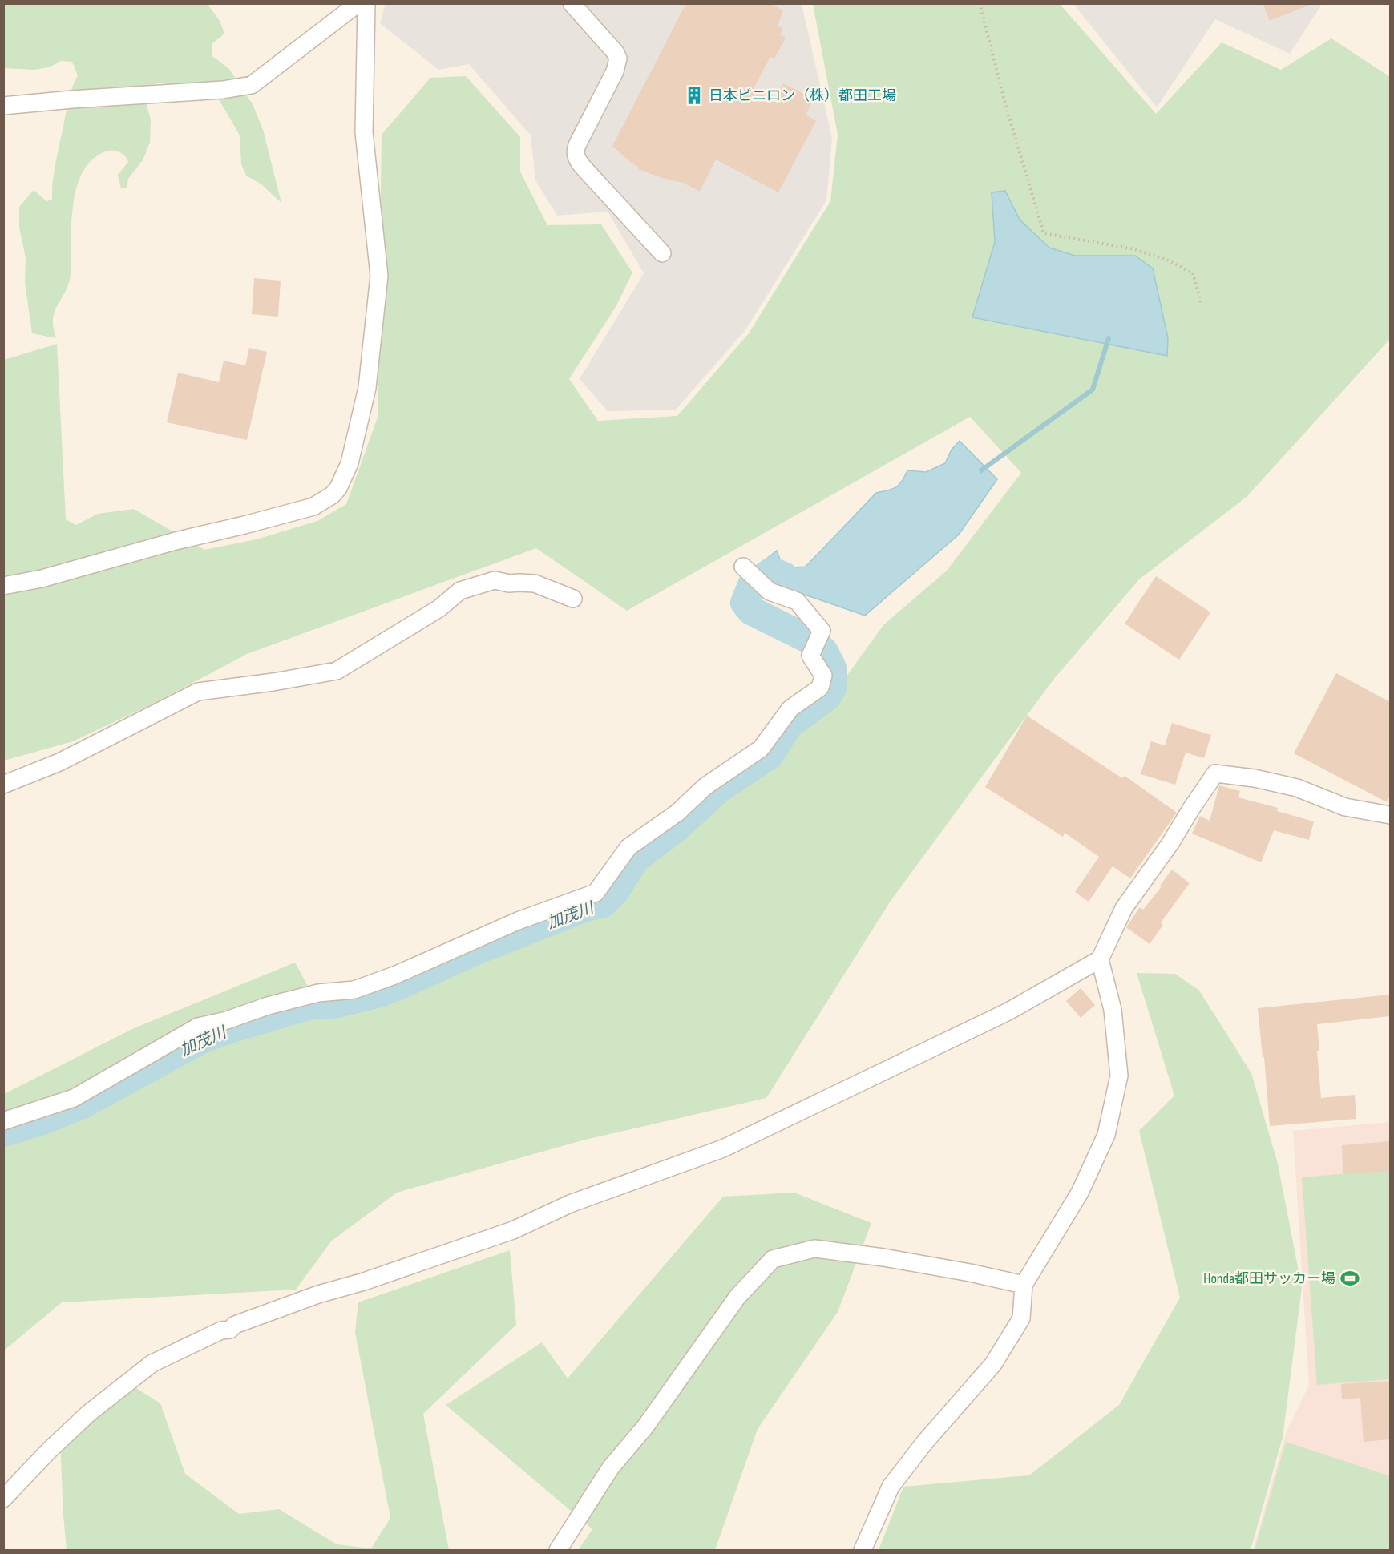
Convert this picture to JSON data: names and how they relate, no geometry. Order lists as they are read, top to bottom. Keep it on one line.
{"water":["加茂川"],"places":{"building":["日本ビニロン（株）都田工場"],"sports":["Honda都田サッカー場"]}}
